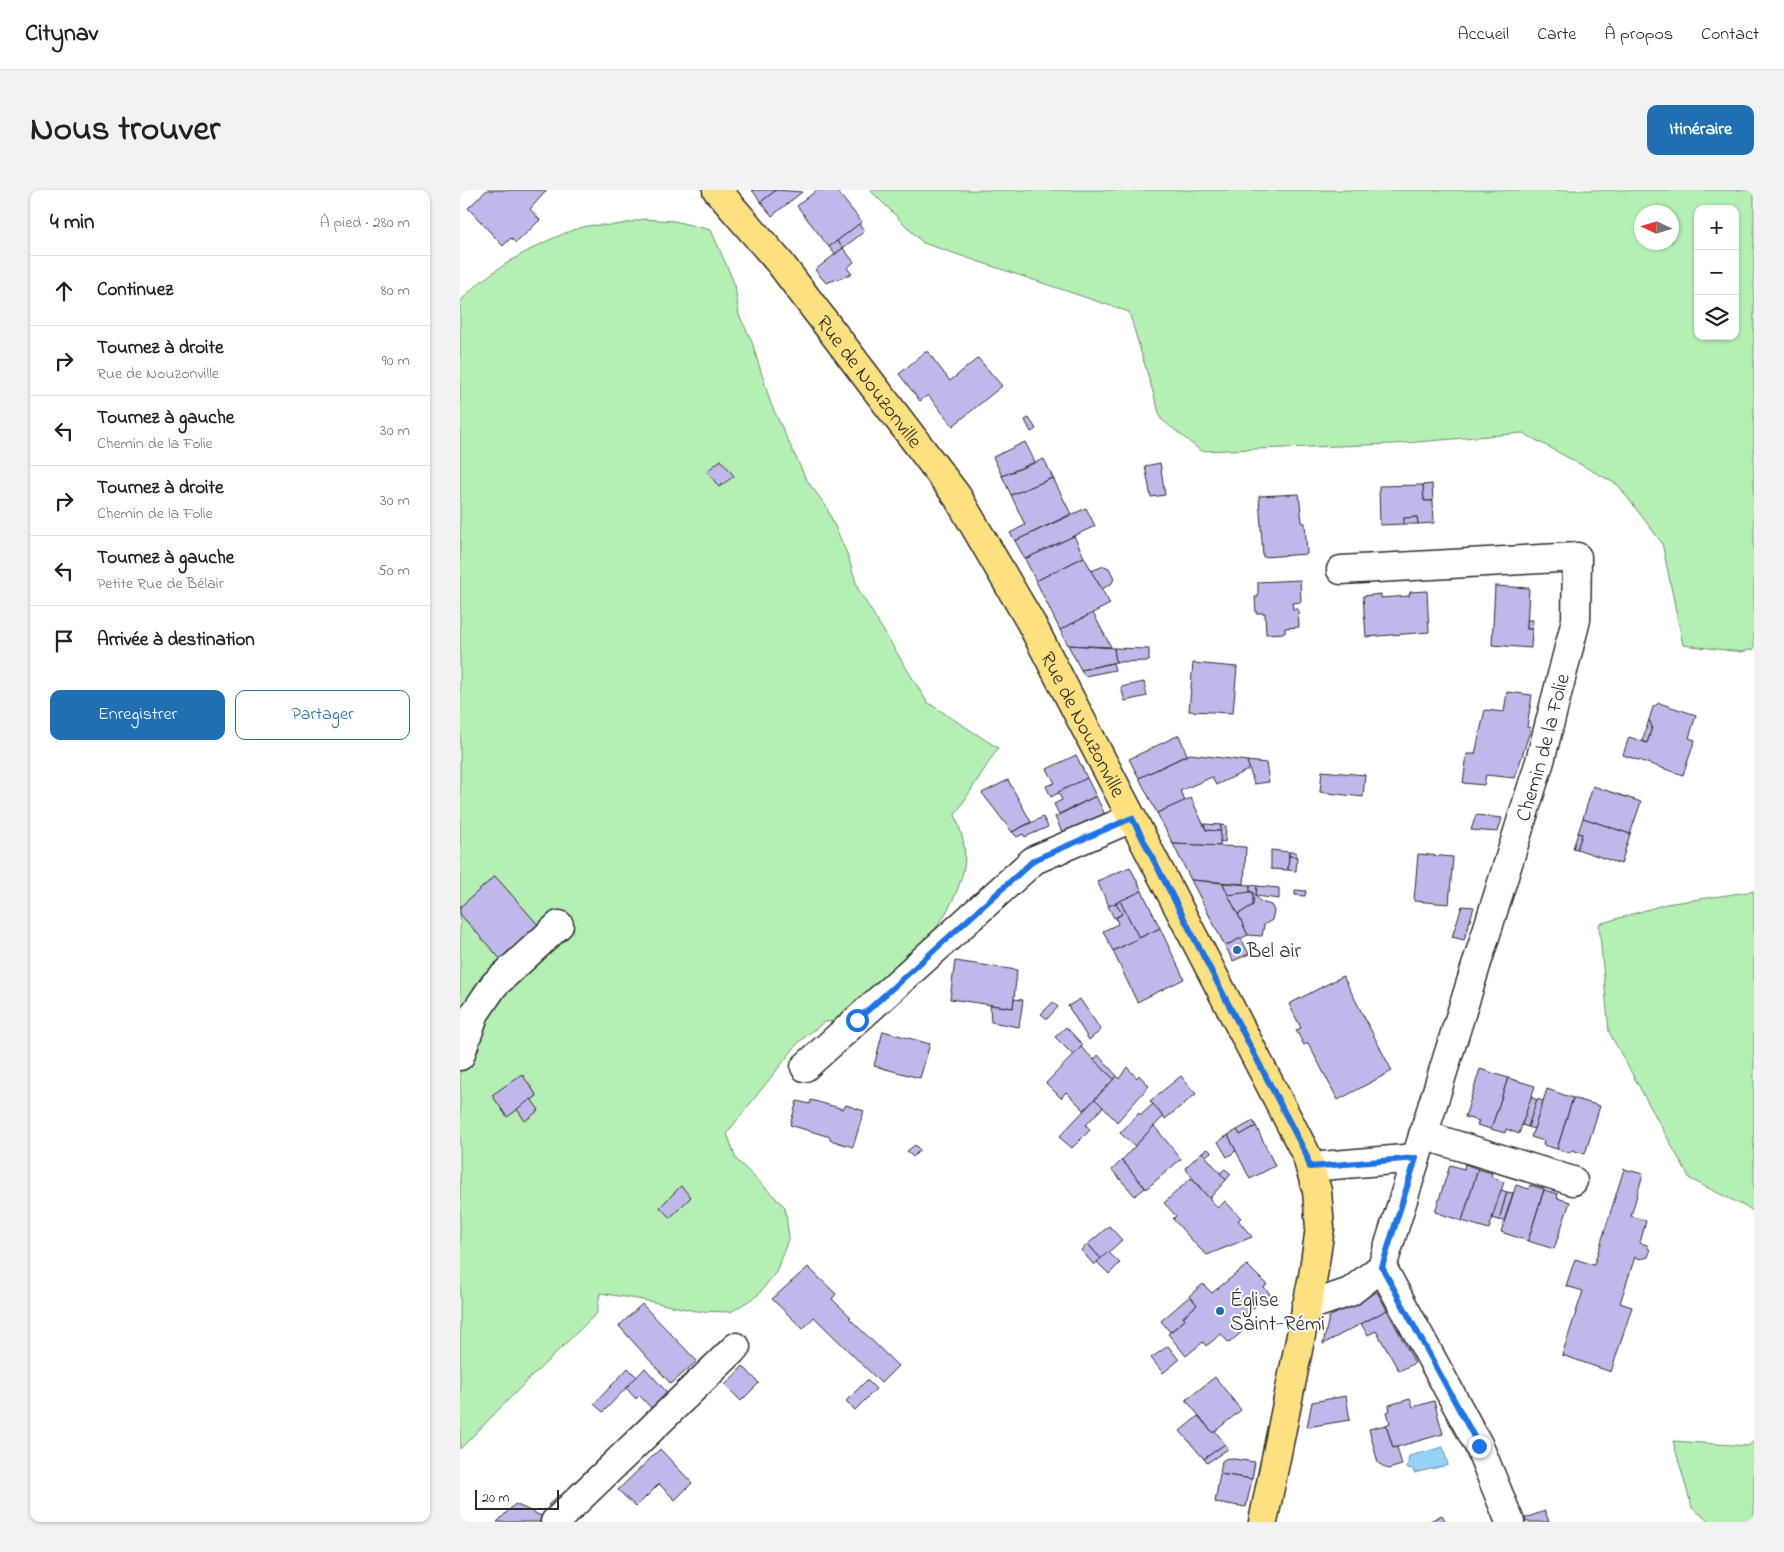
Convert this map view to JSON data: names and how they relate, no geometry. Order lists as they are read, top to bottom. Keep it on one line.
{"streets":{"main road":["Rue de Nouzonville"],"street":["Chemin de la Folie"]},"places":["Bel air","Église Saint-Rémi"],"scale_bar":"20 m","north":"left","page":{"header":"Citynav","nav":["Accueil","Carte","À propos","Contact"],"title":"Nous trouver","buttons":["Itinéraire",["Enregistrer","Partager"]],"heading":["4 min","À pied · 280 m"],"map_buttons":["+","−"],"list":[["Continuez","80 m"],["Tournez à droite","Rue de Nouzonville","90 m"],["Tournez à gauche","Chemin de la Folie","30 m"],["Tournez à droite","Chemin de la Folie","30 m"],["Tournez à gauche","Petite Rue de Bélair","50 m"],"Arrivée à destination"],"scale":"20 m"}}
